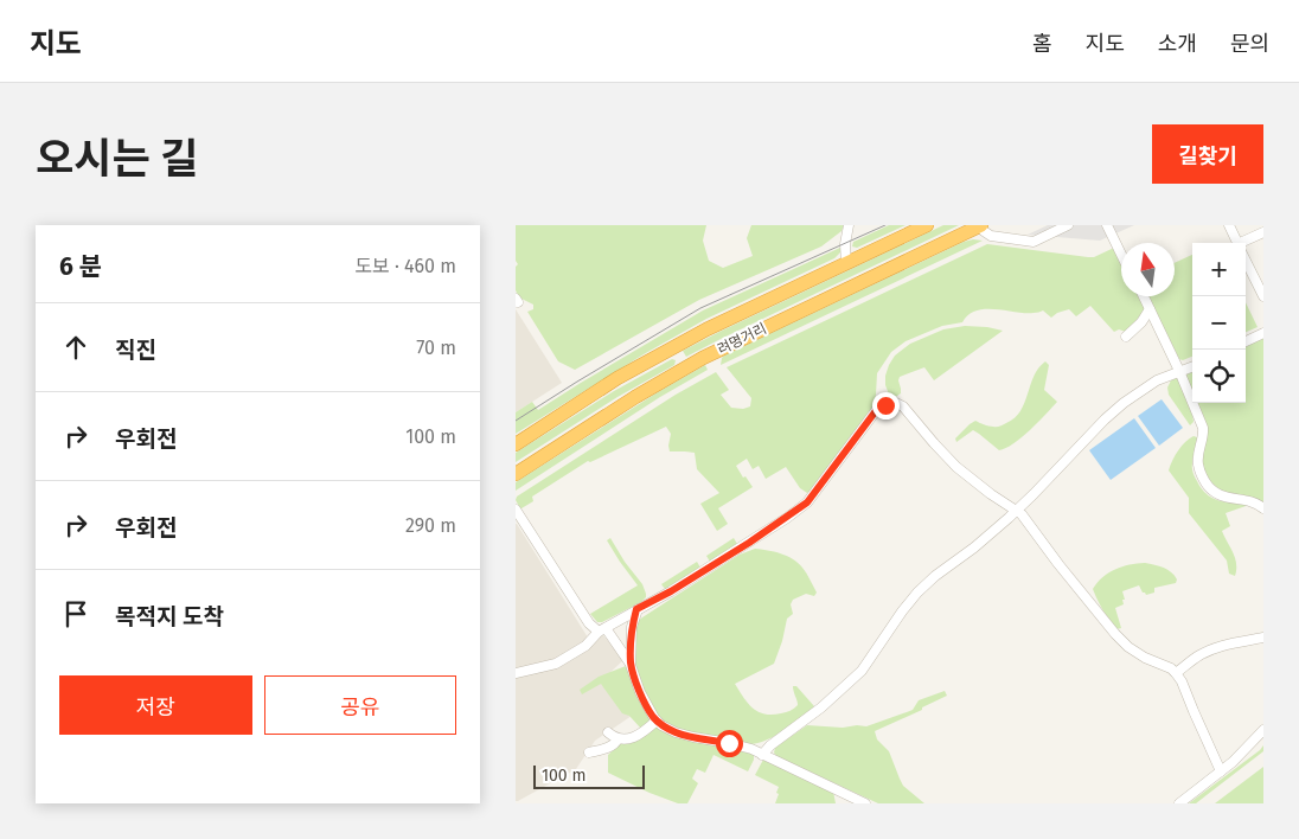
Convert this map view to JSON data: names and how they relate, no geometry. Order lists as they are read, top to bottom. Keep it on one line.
{"streets":{"highway":["려명거리"]},"scale_bar":"100 m","north":"top","page":{"header":"지도","nav":["홈","지도","소개","문의"],"title":"오시는 길","buttons":["길찾기",["저장","공유"]],"heading":["6 분","도보 · 460 m"],"map_buttons":["+","−"],"list":[["직진","70 m"],["우회전","100 m"],["우회전","290 m"],"목적지 도착"],"scale":"100 m"}}
